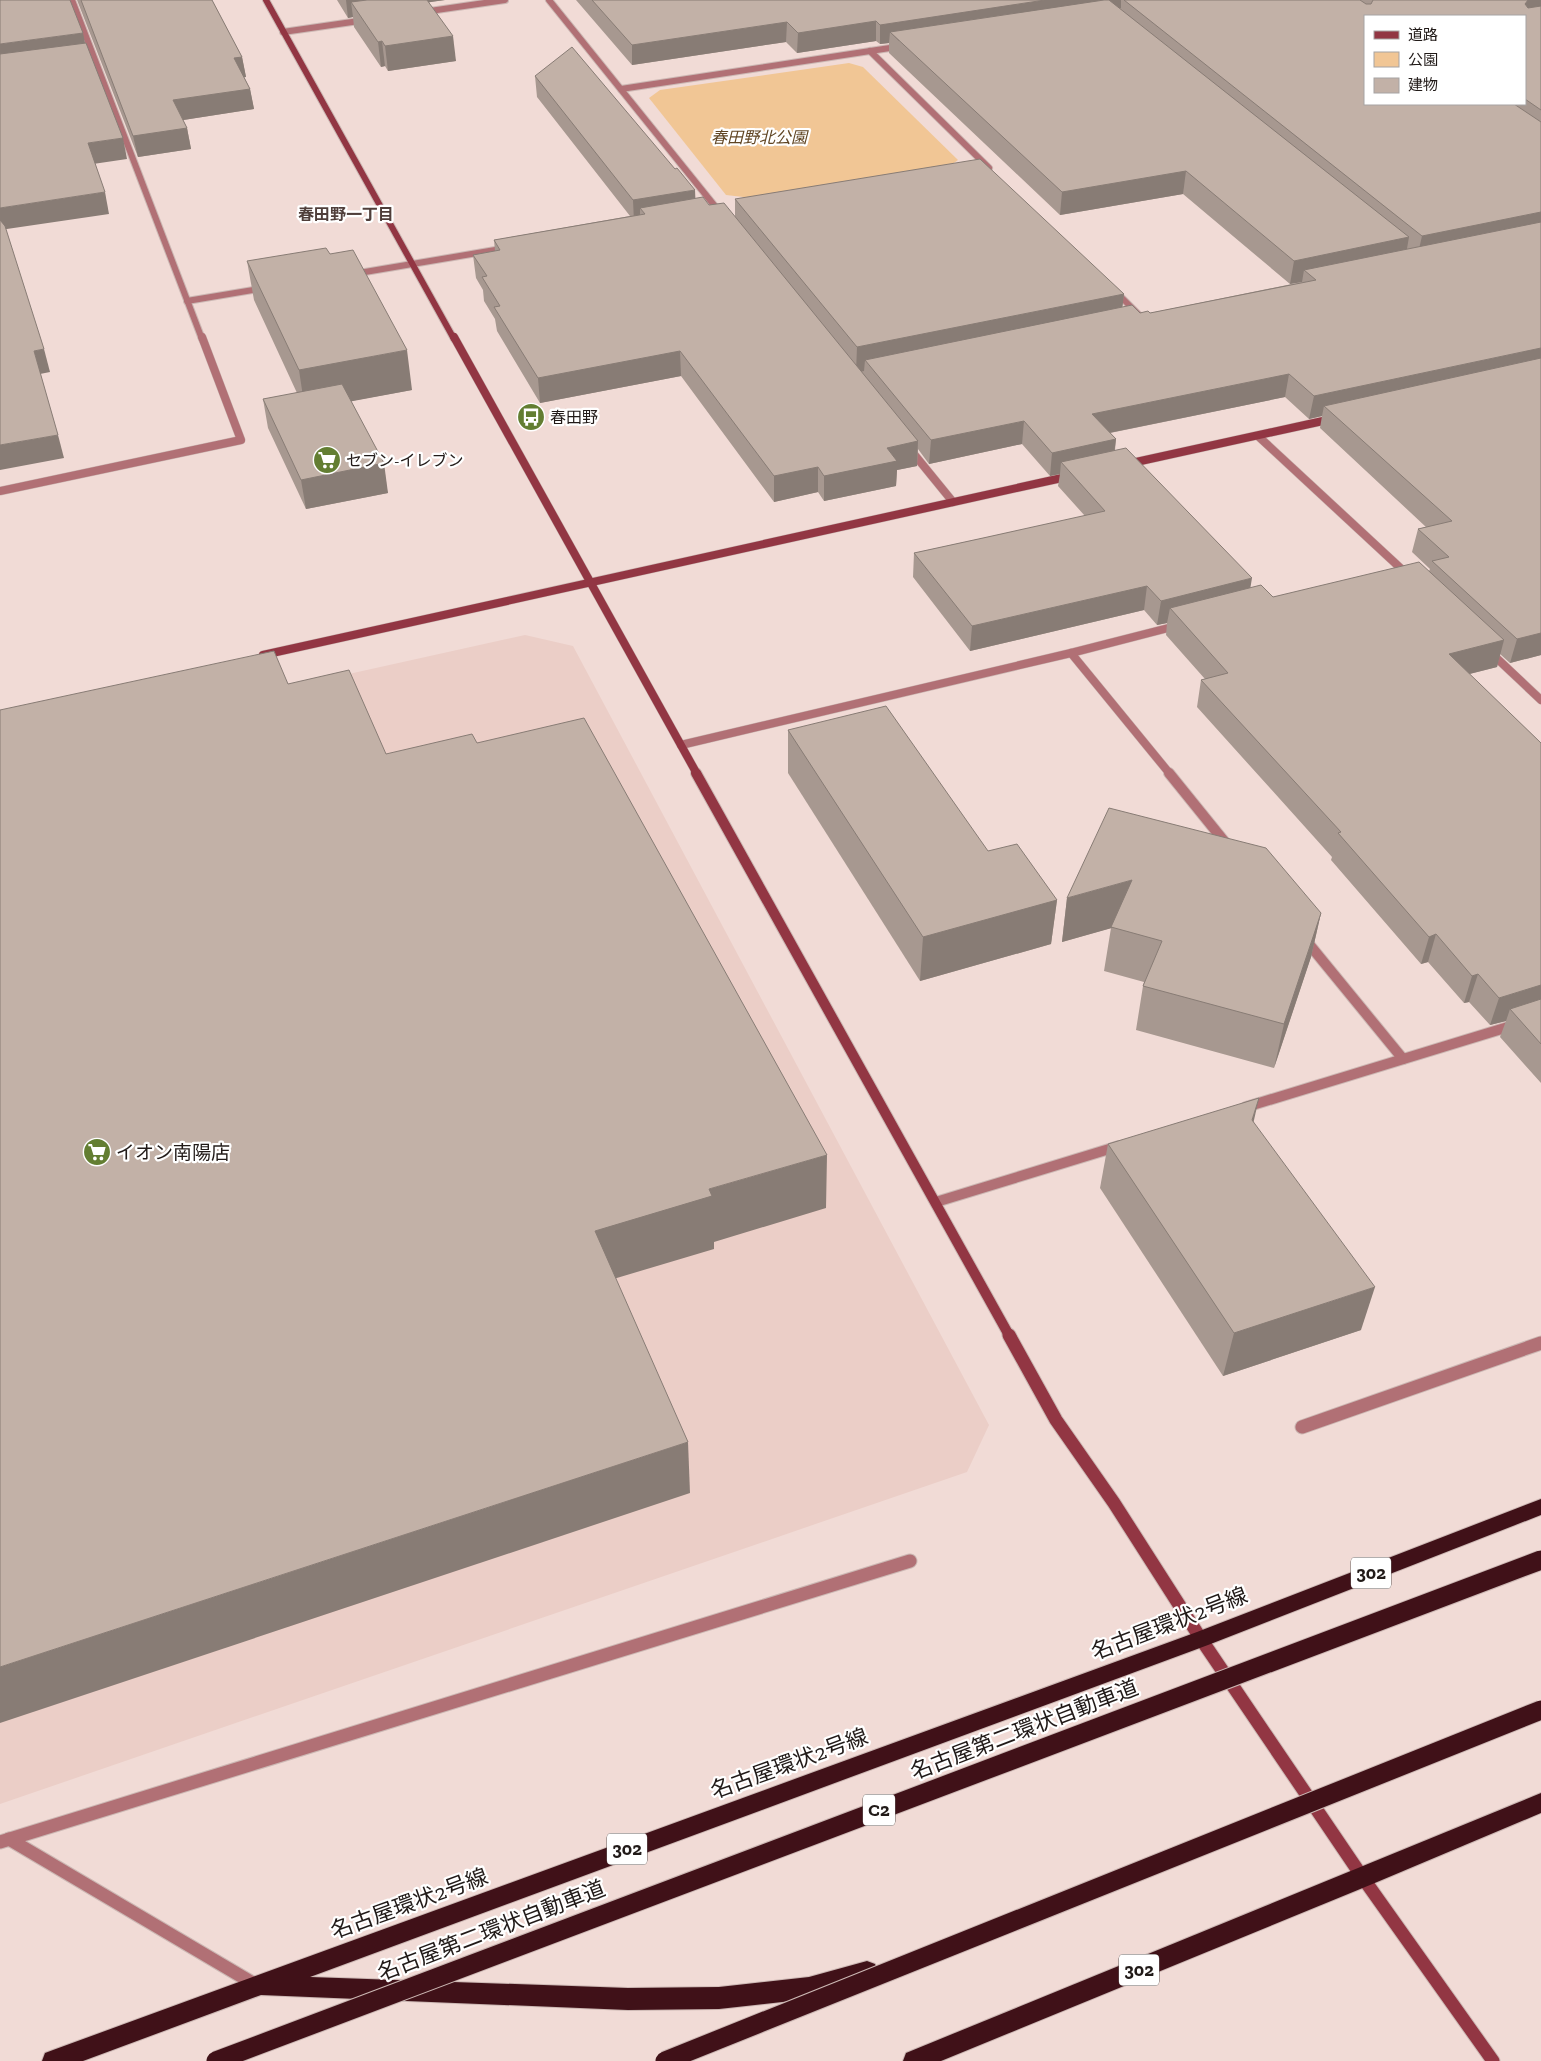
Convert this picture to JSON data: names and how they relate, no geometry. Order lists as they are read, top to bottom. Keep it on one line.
{"streets":{"highway":["302","名古屋環状2号線","名古屋第二環状自動車道","C2"]},"districts":["春田野一丁目"],"parks":["春田野北公園"],"places":{"bus stop":["春田野"],"supermarket":["セブン-イレブン","イオン南陽店"]},"legend":["道路","公園","建物"]}
